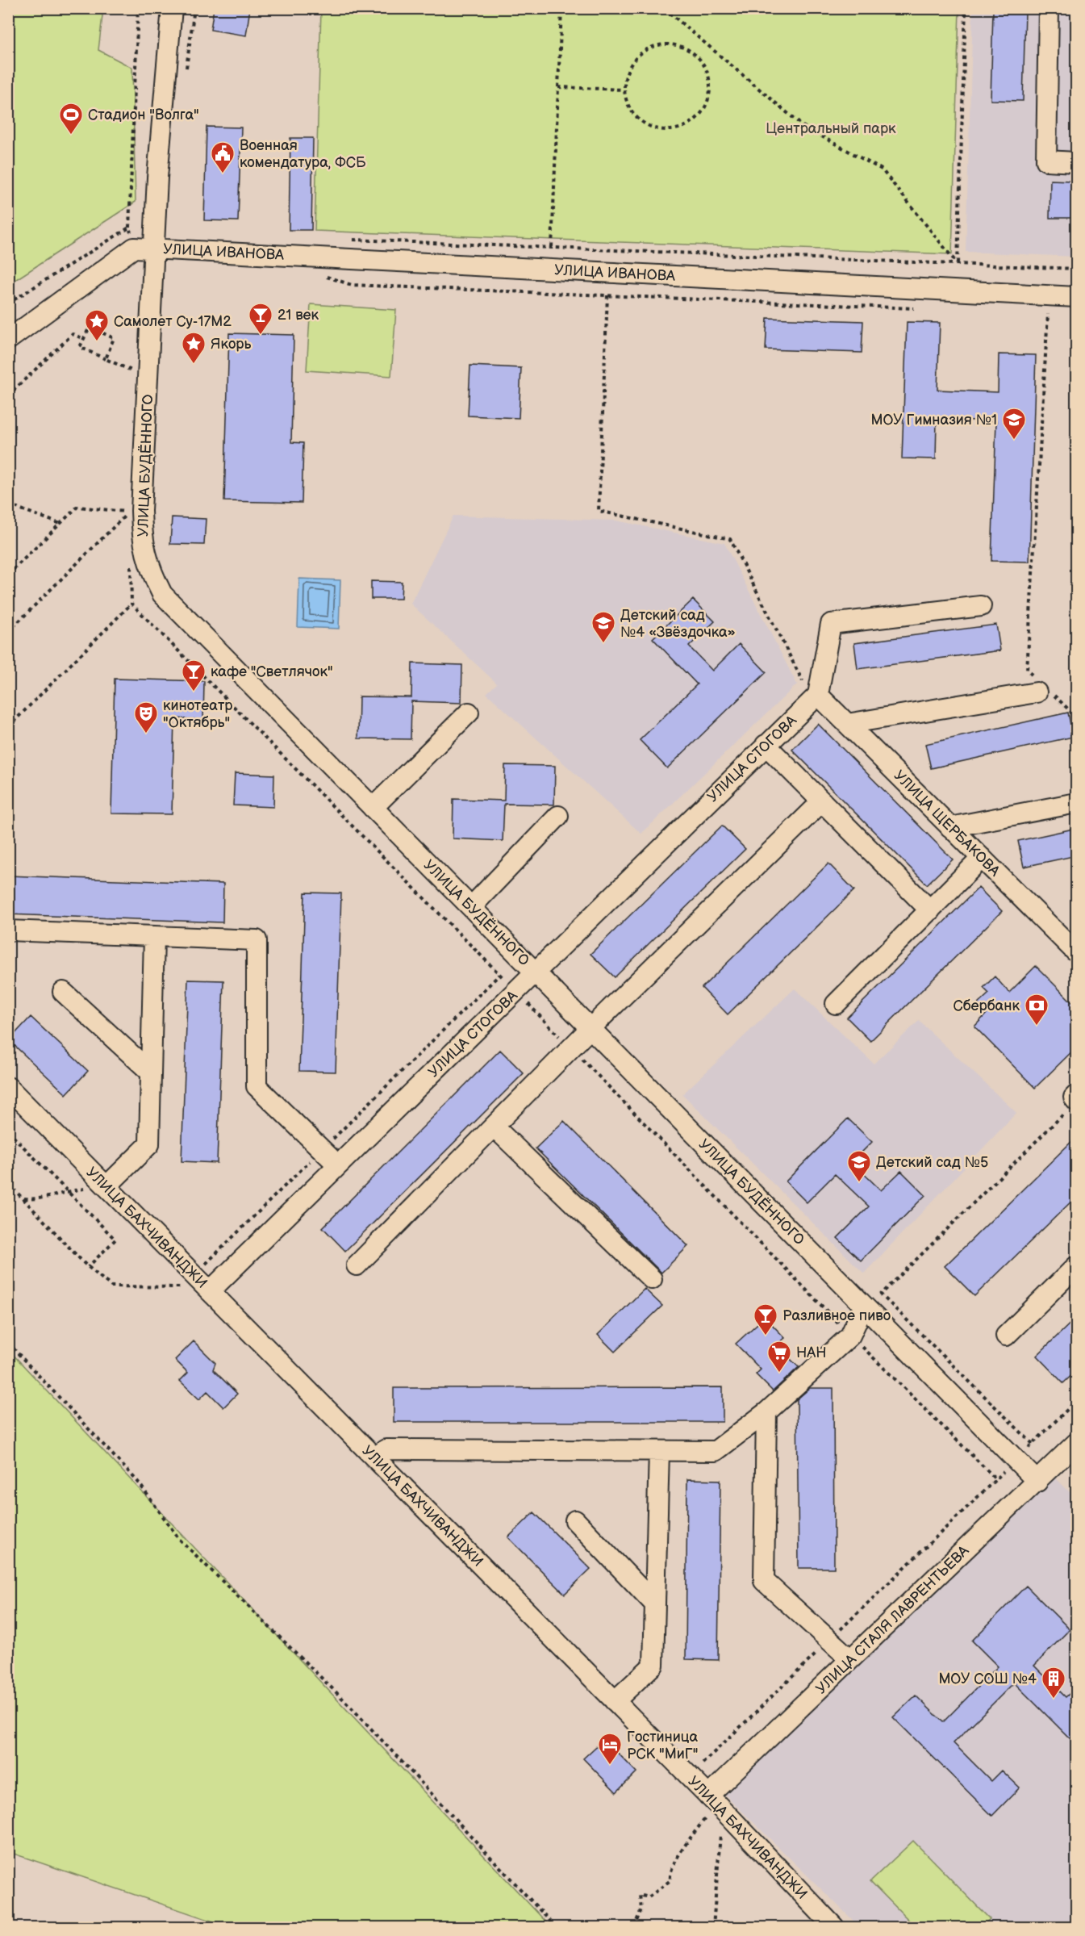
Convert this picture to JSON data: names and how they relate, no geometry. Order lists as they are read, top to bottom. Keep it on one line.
{"streets":{"street":["УЛИЦА ИВАНОВА","УЛИЦА БУДЁННОГО","УЛИЦА СТОГОВА","УЛИЦА ЩЕРБАКОВА","УЛИЦА БАХЧИВАНДЖИ","УЛИЦА СТАЛЯ ЛАВРЕНТЬЕВА"]},"crossings":[["УЛИЦА ИВАНОВА","УЛИЦА БУДЁННОГО"],["УЛИЦА БУДЁННОГО","УЛИЦА СТОГОВА"],["УЛИЦА БУДЁННОГО","УЛИЦА СТАЛЯ ЛАВРЕНТЬЕВА"],["УЛИЦА СТОГОВА","УЛИЦА ЩЕРБАКОВА"],["УЛИЦА СТОГОВА","УЛИЦА БАХЧИВАНДЖИ"],["УЛИЦА БАХЧИВАНДЖИ","УЛИЦА СТАЛЯ ЛАВРЕНТЬЕВА"]],"parks":["Центральный парк"],"places":{"sports":["Стадион \"Волга\""],"public building":["Военная комендатура, ФСБ"],"bar":["21 век","кафе \"Светлячок\"","Разливное пиво"],"place":["Самолет Су-17М2","Якорь"],"school or university":["МОУ Гимназия №1","Детский сад №4 «Звёздочка»","Детский сад №5"],"theatre":["кинотеатр \"Октябрь\""],"bank":["Сбербанк"],"supermarket":["НАН"],"building":["МОУ СОШ №4"],"hotel":["Гостиница РСК \"МиГ\""]}}
